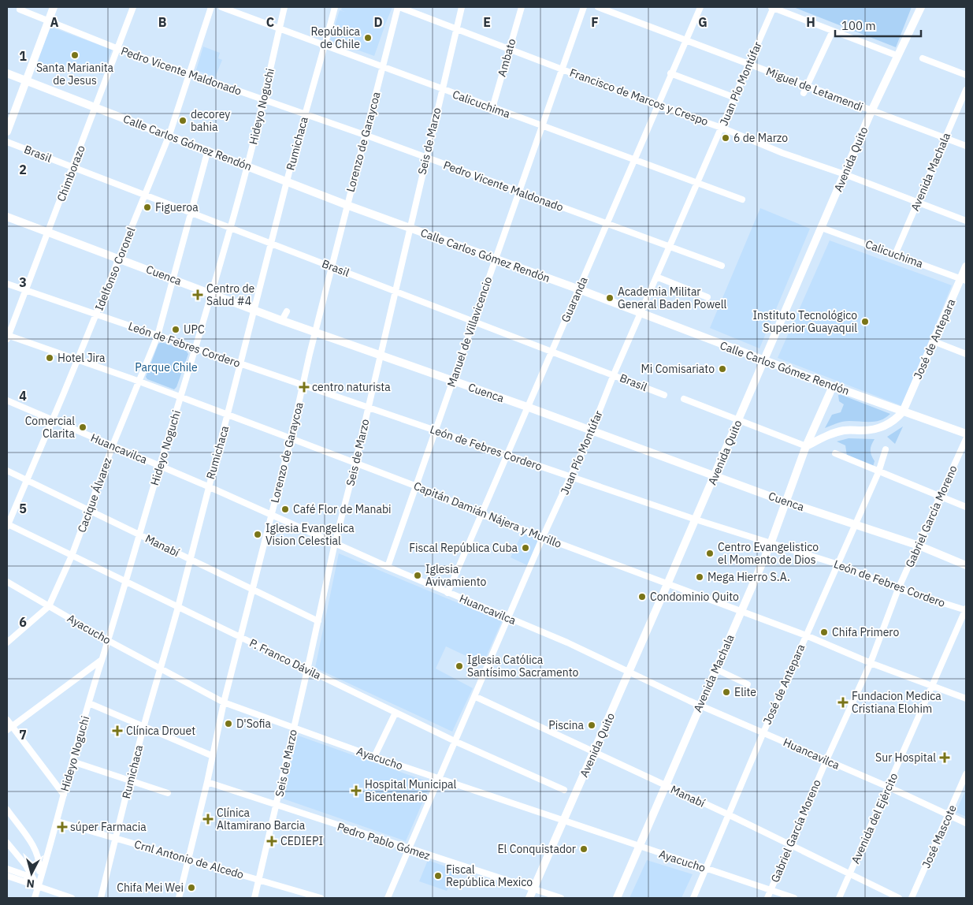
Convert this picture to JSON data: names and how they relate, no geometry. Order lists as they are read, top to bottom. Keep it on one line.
{"streets":{"main road":["Calle Carlos Gómez Rendón","Avenida Quito","Avenida Machala","Cuenca","José de Antepara"],"street":["Ambato","Pedro Vicente Maldonado","Juan Pío Montúfar","Miguel de Letamendi","Francisco de Marcos y Crespo","Calicuchima","Hideyo Noguchi","Seis de Marzo","Lorenzo de Garaycoa","Rumichaca","Brasil","Chimborazo","Idelfonso Coronel","Guaranda","Manuel de Villavicencio","León de Febres Cordero","Huancavilca","Cacique Álvarez","Capitán Damián Nájera y Murillo","Gabriel García Moreno","Manabí","Ayacucho","P. Franco Dávila","Avenida del Ejército","José Mascote","Pedro Pablo Gómez","Crnl Antonio de Alcedo"]},"crossings":[["Ambato","Francisco de Marcos y Crespo"],["Ambato","Calicuchima"],["Pedro Vicente Maldonado","Juan Pío Montúfar"],["Pedro Vicente Maldonado","Hideyo Noguchi"],["Pedro Vicente Maldonado","Seis de Marzo"],["Pedro Vicente Maldonado","Lorenzo de Garaycoa"],["Pedro Vicente Maldonado","Rumichaca"],["Pedro Vicente Maldonado","Chimborazo"],["Pedro Vicente Maldonado","Idelfonso Coronel"],["Pedro Vicente Maldonado","Guaranda"],["Pedro Vicente Maldonado","Manuel de Villavicencio"],["Juan Pío Montúfar","Miguel de Letamendi"],["Juan Pío Montúfar","Francisco de Marcos y Crespo"],["Juan Pío Montúfar","Calicuchima"],["Juan Pío Montúfar","Calle Carlos Gómez Rendón"],["Juan Pío Montúfar","Brasil"],["Juan Pío Montúfar","Cuenca"],["Juan Pío Montúfar","León de Febres Cordero"],["Juan Pío Montúfar","Huancavilca"],["Juan Pío Montúfar","Capitán Damián Nájera y Murillo"],["Juan Pío Montúfar","Manabí"],["Juan Pío Montúfar","Ayacucho"],["Juan Pío Montúfar","P. Franco Dávila"],["Juan Pío Montúfar","Pedro Pablo Gómez"],["Miguel de Letamendi","Avenida Quito"],["Miguel de Letamendi","Avenida Machala"],["Miguel de Letamendi","Guaranda"],["Francisco de Marcos y Crespo","Seis de Marzo"],["Francisco de Marcos y Crespo","Lorenzo de Garaycoa"],["Francisco de Marcos y Crespo","Avenida Quito"],["Francisco de Marcos y Crespo","Avenida Machala"],["Francisco de Marcos y Crespo","Guaranda"],["Francisco de Marcos y Crespo","Manuel de Villavicencio"],["Calicuchima","Hideyo Noguchi"],["Calicuchima","Seis de Marzo"],["Calicuchima","Lorenzo de Garaycoa"],["Calicuchima","Rumichaca"],["Calicuchima","Avenida Quito"],["Calicuchima","Avenida Machala"],["Calicuchima","Guaranda"],["Calicuchima","Manuel de Villavicencio"],["Calicuchima","José de Antepara"],["Hideyo Noguchi","Calle Carlos Gómez Rendón"],["Hideyo Noguchi","Brasil"],["Hideyo Noguchi","Cuenca"],["Hideyo Noguchi","León de Febres Cordero"],["Hideyo Noguchi","Huancavilca"],["Hideyo Noguchi","Capitán Damián Nájera y Murillo"],["Hideyo Noguchi","Manabí"],["Hideyo Noguchi","Ayacucho"],["Hideyo Noguchi","P. Franco Dávila"],["Hideyo Noguchi","Crnl Antonio de Alcedo"],["Seis de Marzo","Calle Carlos Gómez Rendón"],["Seis de Marzo","Brasil"],["Seis de Marzo","Cuenca"],["Seis de Marzo","León de Febres Cordero"],["Seis de Marzo","Huancavilca"],["Seis de Marzo","Capitán Damián Nájera y Murillo"],["Seis de Marzo","Manabí"],["Seis de Marzo","Ayacucho"],["Seis de Marzo","P. Franco Dávila"],["Seis de Marzo","Pedro Pablo Gómez"],["Seis de Marzo","Crnl Antonio de Alcedo"],["Lorenzo de Garaycoa","Calle Carlos Gómez Rendón"],["Lorenzo de Garaycoa","Brasil"],["Lorenzo de Garaycoa","Cuenca"],["Lorenzo de Garaycoa","León de Febres Cordero"],["Lorenzo de Garaycoa","Huancavilca"],["Lorenzo de Garaycoa","Capitán Damián Nájera y Murillo"],["Lorenzo de Garaycoa","Manabí"],["Lorenzo de Garaycoa","Ayacucho"],["Lorenzo de Garaycoa","P. Franco Dávila"],["Lorenzo de Garaycoa","Pedro Pablo Gómez"],["Lorenzo de Garaycoa","Crnl Antonio de Alcedo"],["Calle Carlos Gómez Rendón","Rumichaca"],["Calle Carlos Gómez Rendón","Avenida Quito"],["Calle Carlos Gómez Rendón","Avenida Machala"],["Calle Carlos Gómez Rendón","Chimborazo"],["Calle Carlos Gómez Rendón","Idelfonso Coronel"],["Calle Carlos Gómez Rendón","Guaranda"],["Calle Carlos Gómez Rendón","Manuel de Villavicencio"],["Calle Carlos Gómez Rendón","José de Antepara"],["Calle Carlos Gómez Rendón","Cacique Álvarez"],["Rumichaca","Brasil"],["Rumichaca","Cuenca"],["Rumichaca","León de Febres Cordero"],["Rumichaca","Huancavilca"],["Rumichaca","Capitán Damián Nájera y Murillo"],["Rumichaca","Manabí"],["Rumichaca","Ayacucho"],["Rumichaca","P. Franco Dávila"],["Rumichaca","Crnl Antonio de Alcedo"],["Brasil","Chimborazo"],["Brasil","Idelfonso Coronel"],["Brasil","Guaranda"],["Brasil","Manuel de Villavicencio"],["Brasil","Cacique Álvarez"],["Avenida Quito","Cuenca"],["Avenida Quito","León de Febres Cordero"],["Avenida Quito","Huancavilca"],["Avenida Quito","Capitán Damián Nájera y Murillo"],["Avenida Quito","Manabí"],["Avenida Quito","Ayacucho"],["Avenida Quito","Pedro Pablo Gómez"],["Avenida Machala","Cuenca"],["Avenida Machala","León de Febres Cordero"],["Avenida Machala","Huancavilca"],["Avenida Machala","Capitán Damián Nájera y Murillo"],["Avenida Machala","Manabí"],["Avenida Machala","Ayacucho"],["Chimborazo","Cuenca"],["Chimborazo","León de Febres Cordero"],["Chimborazo","Capitán Damián Nájera y Murillo"],["Idelfonso Coronel","Cuenca"],["Idelfonso Coronel","León de Febres Cordero"],["Idelfonso Coronel","Huancavilca"],["Idelfonso Coronel","Capitán Damián Nájera y Murillo"],["Idelfonso Coronel","Manabí"],["Idelfonso Coronel","P. Franco Dávila"],["Cuenca","Guaranda"],["Cuenca","Manuel de Villavicencio"],["Cuenca","José de Antepara"],["Cuenca","Cacique Álvarez"],["Cuenca","Gabriel García Moreno"],["Guaranda","León de Febres Cordero"],["Guaranda","Huancavilca"],["Guaranda","Capitán Damián Nájera y Murillo"],["Manuel de Villavicencio","León de Febres Cordero"],["Manuel de Villavicencio","Huancavilca"],["Manuel de Villavicencio","Capitán Damián Nájera y Murillo"],["José de Antepara","León de Febres Cordero"],["José de Antepara","Huancavilca"],["José de Antepara","Capitán Damián Nájera y Murillo"],["José de Antepara","Manabí"],["José de Antepara","Ayacucho"],["León de Febres Cordero","Cacique Álvarez"],["León de Febres Cordero","Gabriel García Moreno"],["León de Febres Cordero","Avenida del Ejército"],["Huancavilca","Cacique Álvarez"],["Huancavilca","Gabriel García Moreno"],["Huancavilca","Avenida del Ejército"],["Huancavilca","José Mascote"],["Cacique Álvarez","Capitán Damián Nájera y Murillo"],["Cacique Álvarez","Manabí"],["Cacique Álvarez","Ayacucho"],["Cacique Álvarez","P. Franco Dávila"],["Capitán Damián Nájera y Murillo","Gabriel García Moreno"],["Capitán Damián Nájera y Murillo","Avenida del Ejército"],["Gabriel García Moreno","Manabí"],["Gabriel García Moreno","Ayacucho"],["Manabí","Avenida del Ejército"]],"parks":["Parque Chile"],"places":{"other":["República de Chile","Santa Marianita de Jesus","decorey bahia","6 de Marzo","Figueroa","Academia Militar General Baden Powell","Instituto Tecnológico Superior Guayaquil","UPC","Hotel Jira","Mi Comisariato","Comercial Clarita","Café Flor de Manabi","Iglesia Evangelica Vision Celestial","Fiscal República Cuba","Centro Evangelistico el Momento de Dios","Iglesia Avivamiento","Mega Hierro S.A.","Condominio Quito","Chifa Primero","Iglesia Católica Santísimo Sacramento","Elite","D'Sofia","Piscina","El Conquistador","Fiscal República Mexico","Chifa Mei Wei"],"health":["Centro de Salud #4","centro naturista","Fundacion Medica Cristiana Elohim","Clínica Drouet","Sur Hospital","Hospital Municipal Bicentenario","Clínica Altamirano Barcia","súper Farmacia","CEDIEPI"]},"scale_bar":"100 m","north":"bottom","grid":{"columns":["A","B","C","D","E","F","G","H"],"rows":["1","2","3","4","5","6","7"]}}
